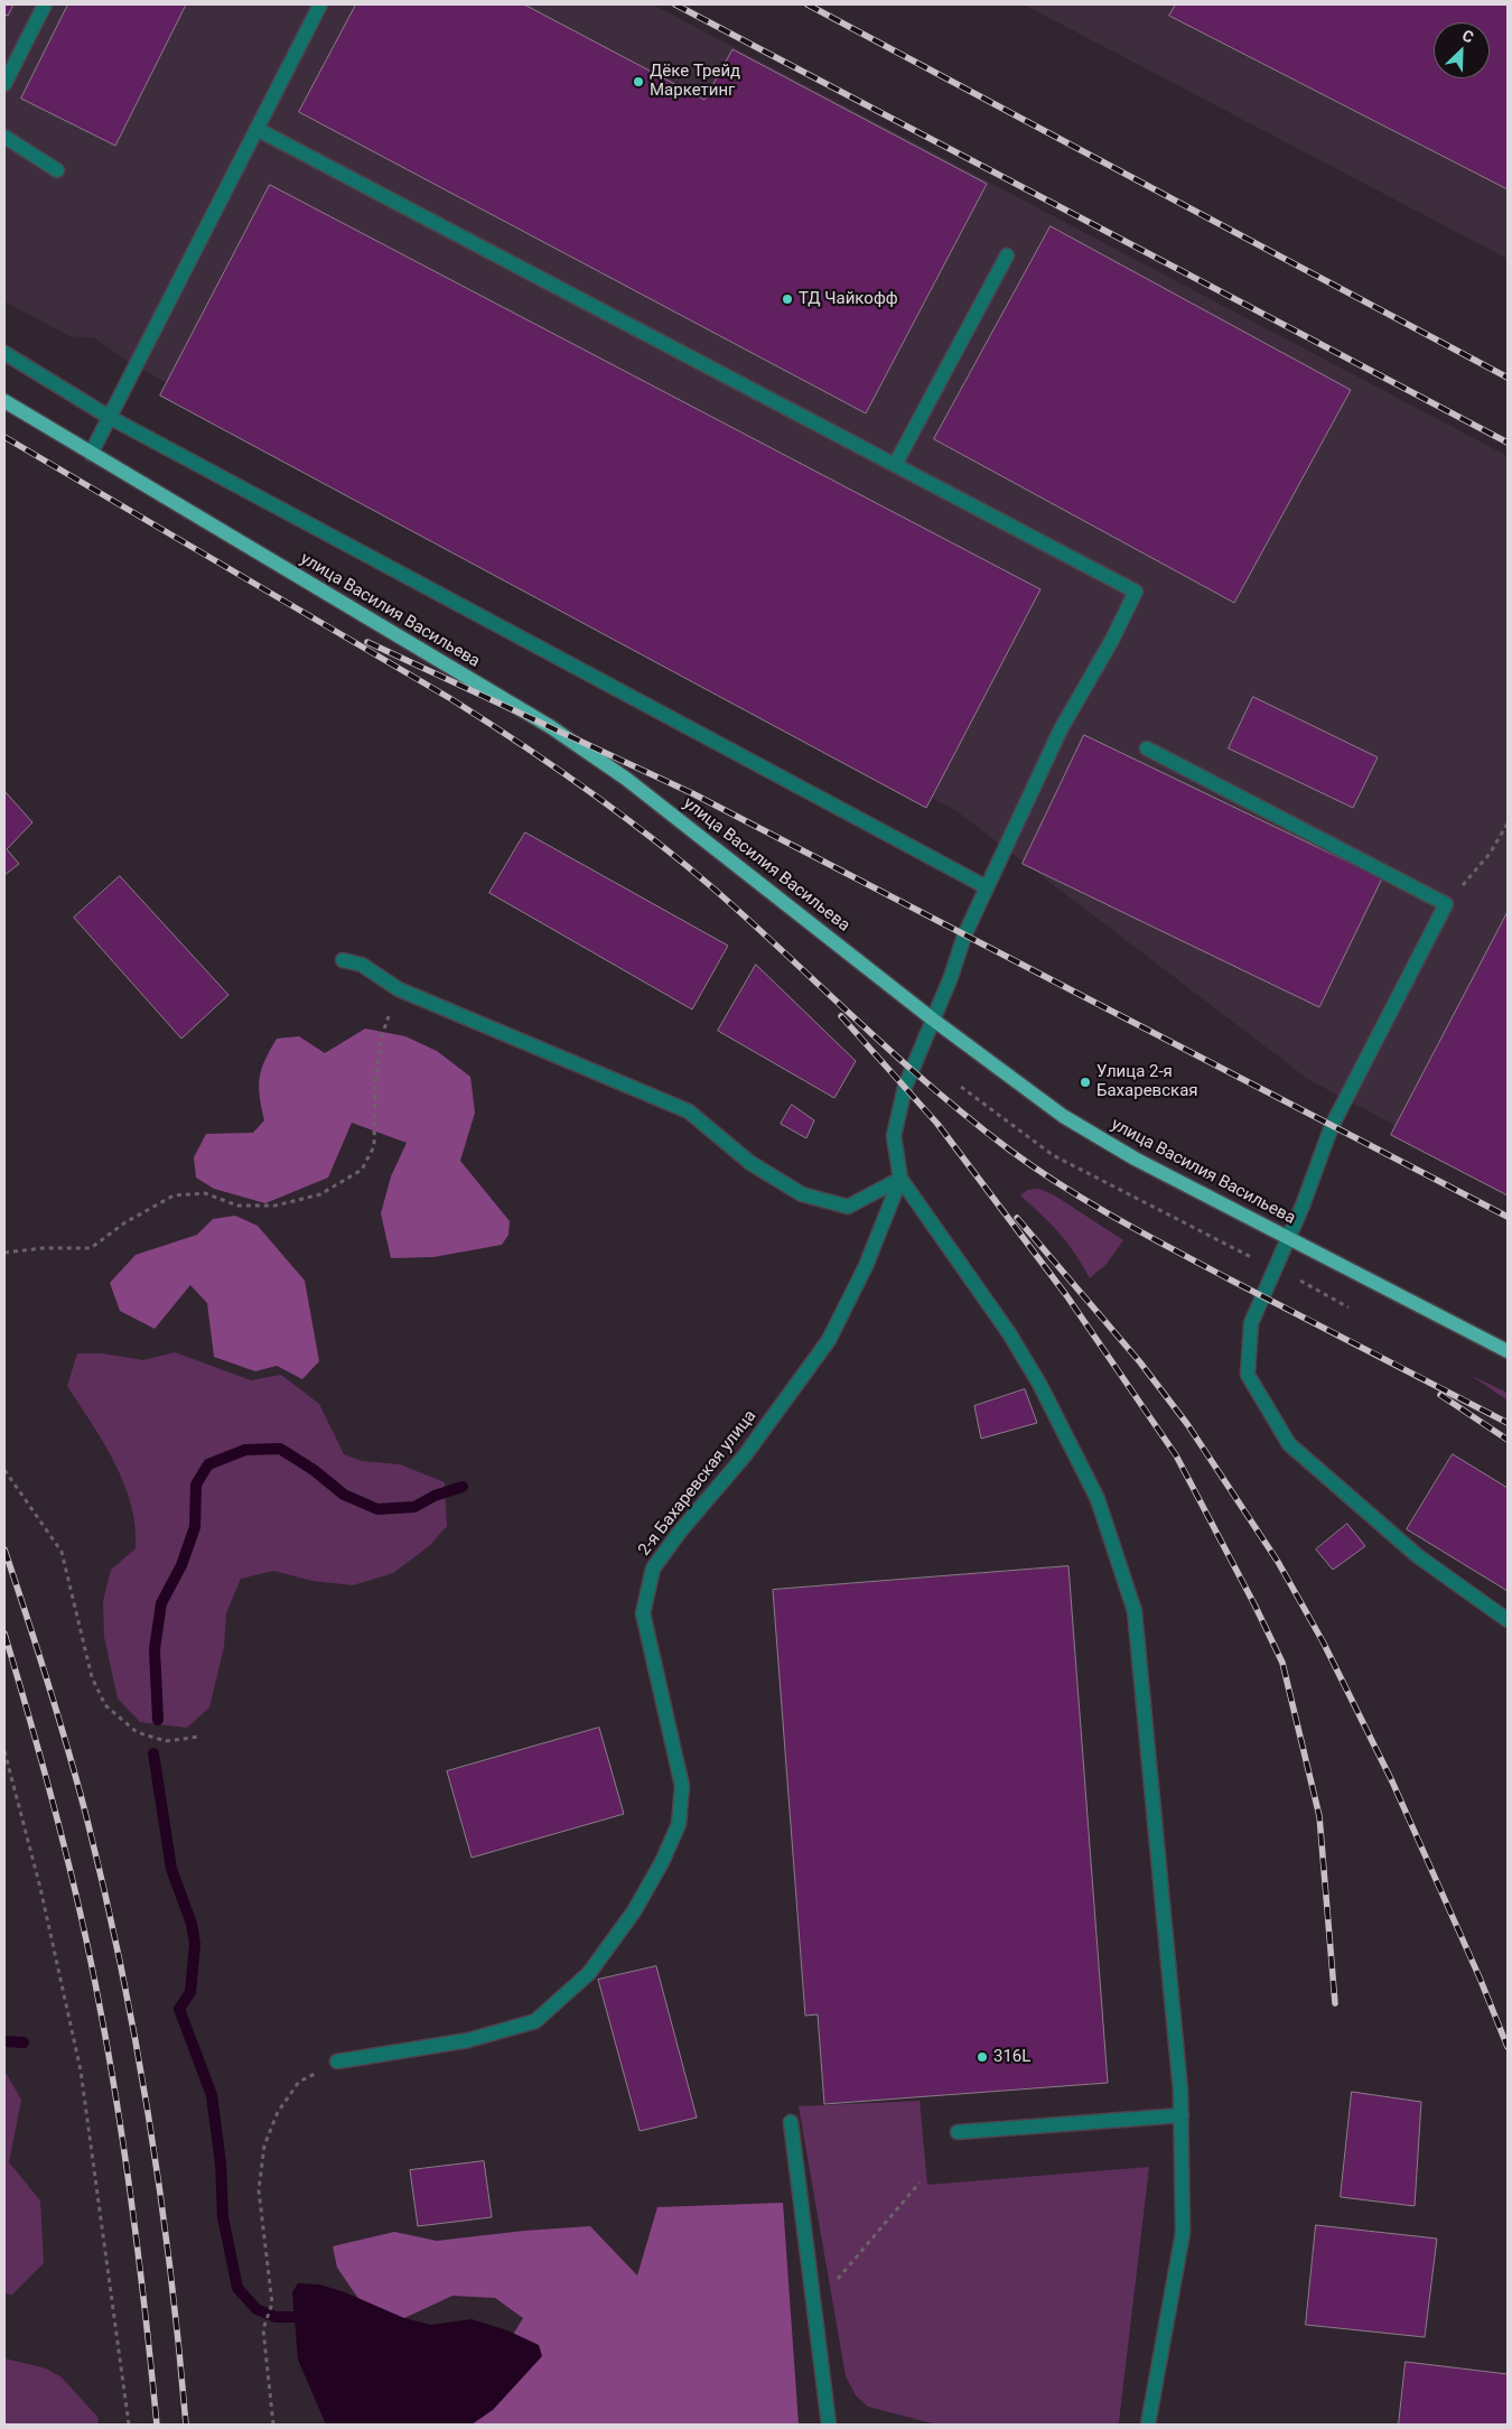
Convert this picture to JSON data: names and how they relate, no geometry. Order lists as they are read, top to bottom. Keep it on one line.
{"streets":{"main road":["улица Василия Васильева"],"lane":["2-я Бахаревская улица"]},"places":["Дёке Трейд Маркетинг","ТД Чайкофф","Улица 2-я Бахаревская","316L"],"north":"top right"}
